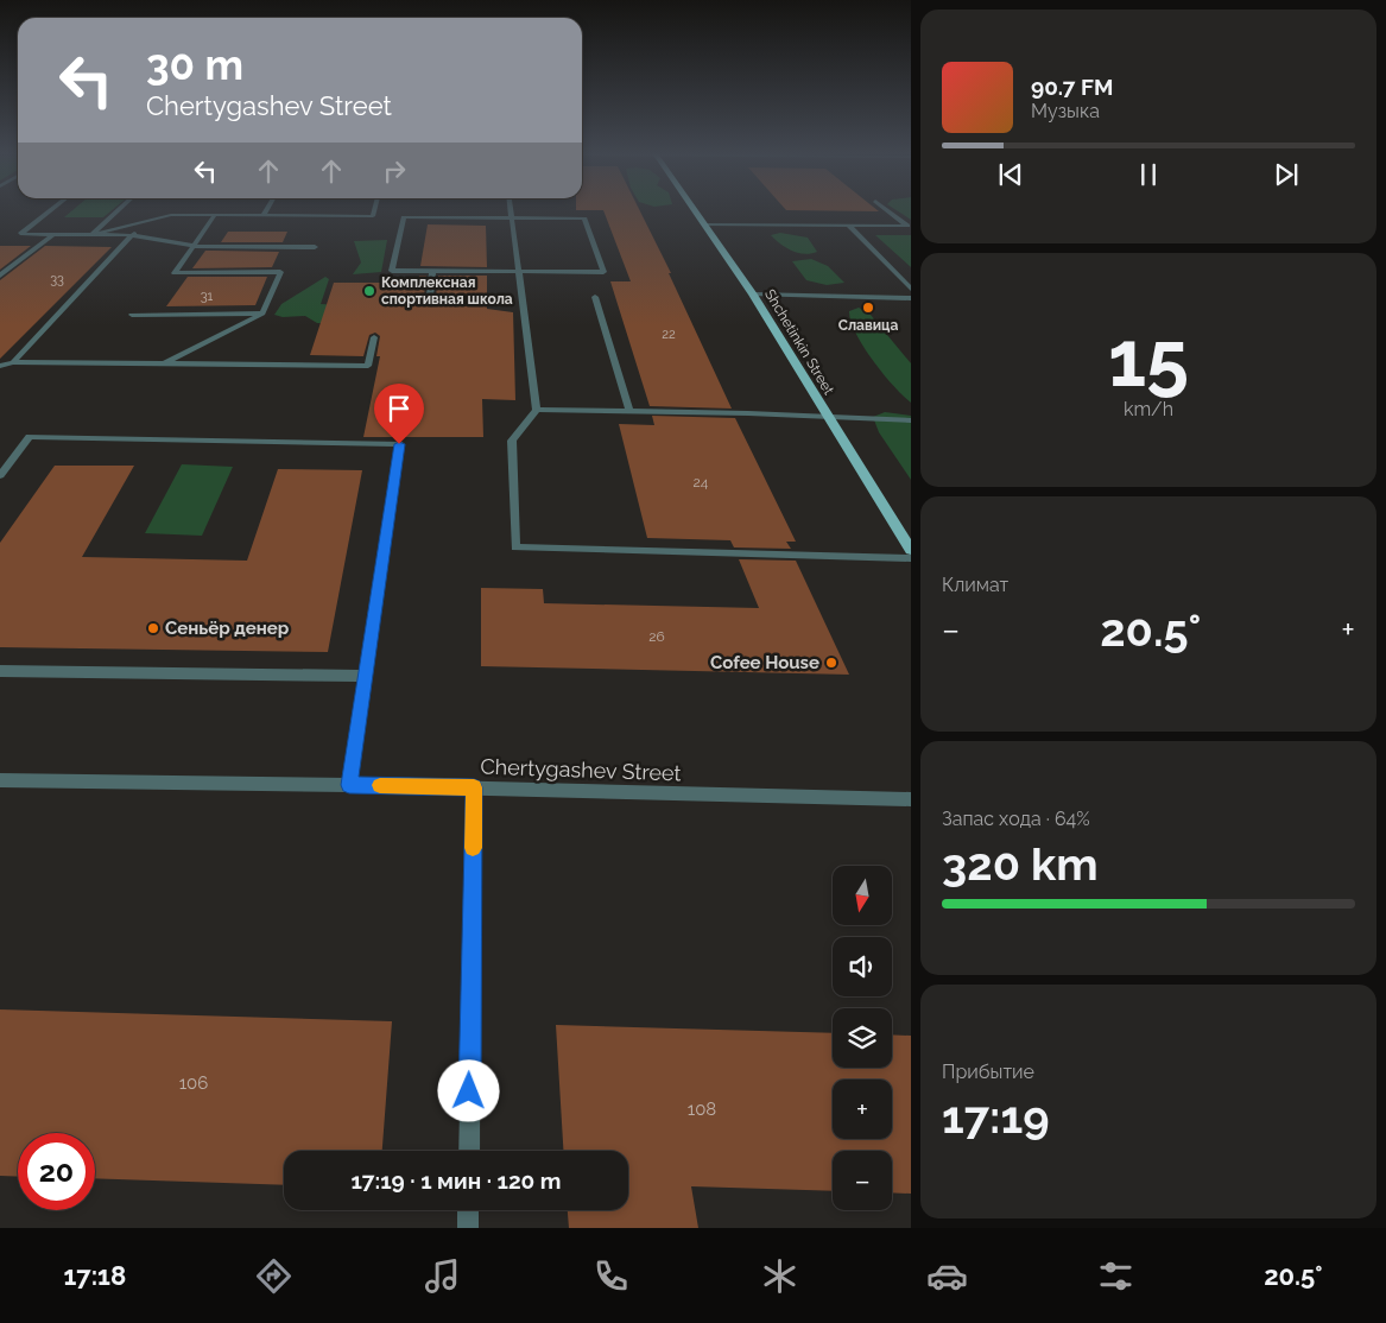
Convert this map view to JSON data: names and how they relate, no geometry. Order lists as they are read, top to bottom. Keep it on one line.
{"streets":{"main road":["Shchetinkin Street"],"street":["Chertygashev Street"]},"places":["Комплексная спортивная школа","Славица","Сеньёр денер","Cofee House"],"house_numbers":["33","31","22","24","26","106","108"],"north":"bottom","page":{"turn":["30 m","Chertygashev Street"],"song":["90.7 FM","Музыка"],"tile":[["15","km/h"],"Климат",["Запас хода · 64%","320 km"],["Прибытие","17:19"]],"heat":["−","20.5°","+"],"map_buttons":["+","−"],"limit":"20","trip":"17:19 · 1 мин · 120 m","tabs":["17:18","20.5°"]}}
